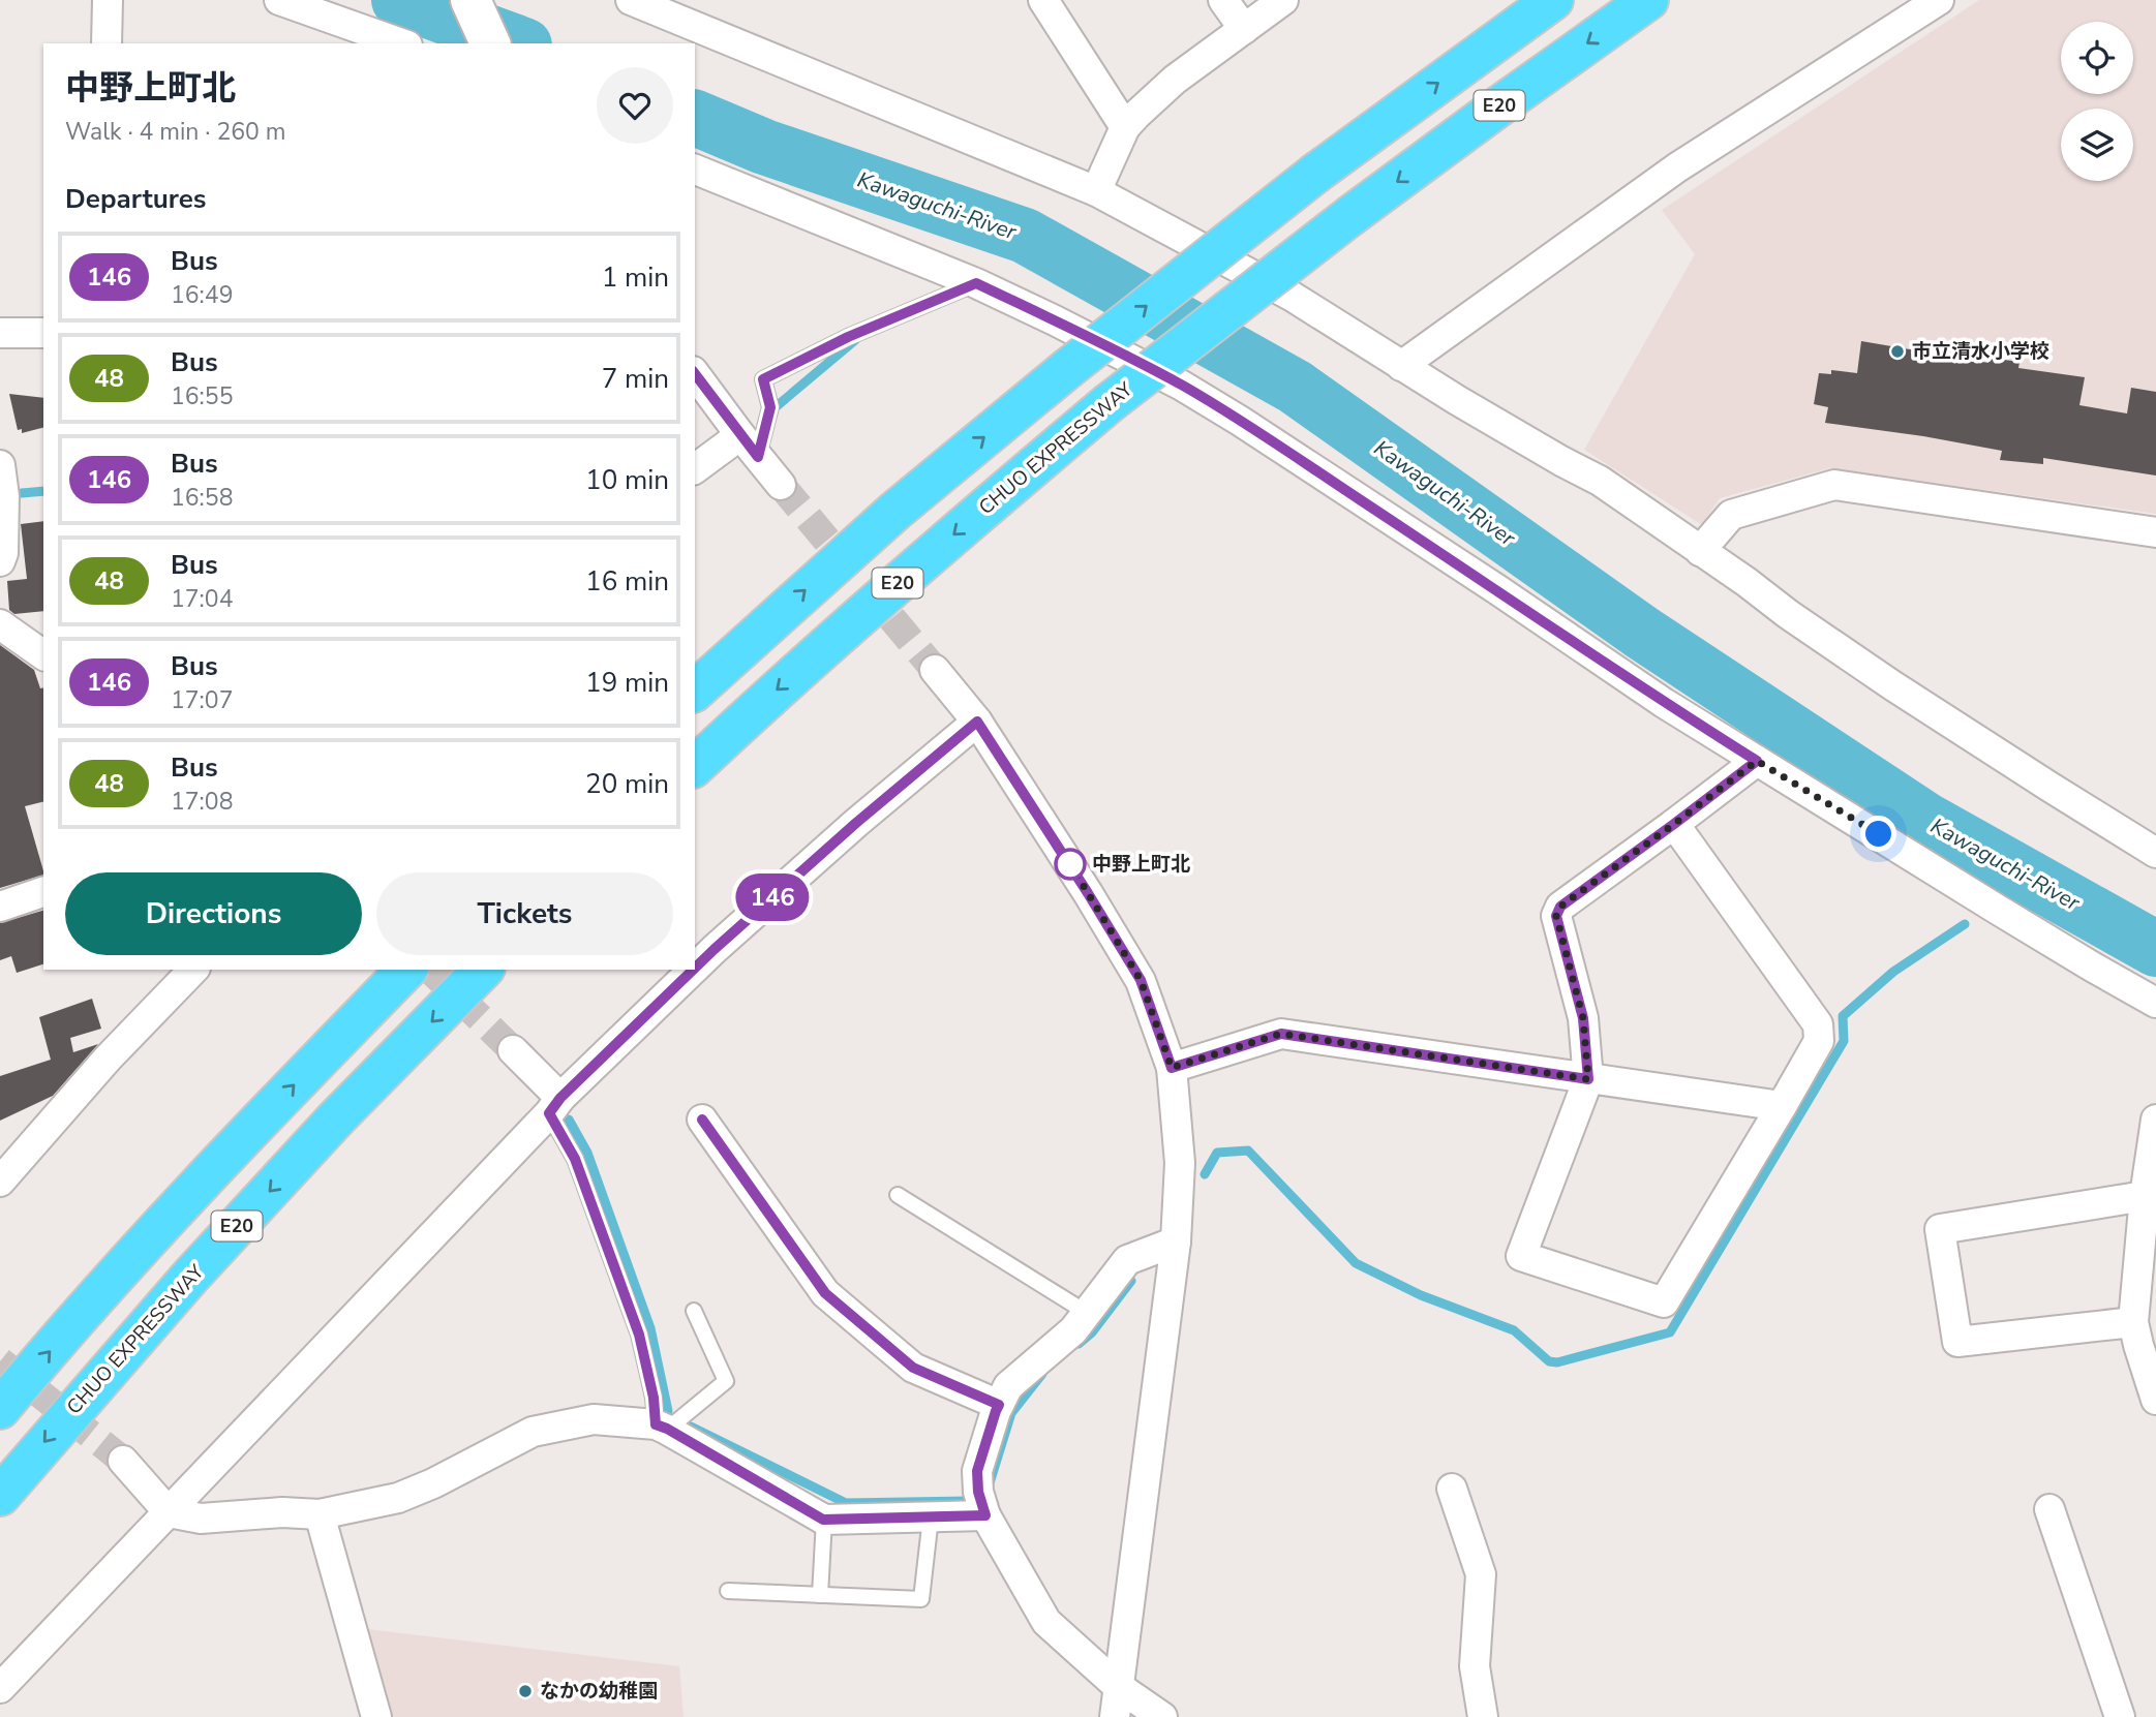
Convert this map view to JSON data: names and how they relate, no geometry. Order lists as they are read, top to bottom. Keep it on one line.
{"streets":{"highway":["E20","CHUO EXPRESSWAY"]},"water":["Kawaguchi-River"],"places":["市立清水小学校","中野上町北","なかの幼稚園"],"lines":["bus line 146"],"page":{"on_map":"146","heading":[["中野上町北","Walk · 4 min · 260 m"],"Departures"],"list":[{"mark":"146","name":"Bus","note":"16:49","value":"1 min"},{"mark":"48","name":"Bus","note":"16:55","value":"7 min"},{"mark":"146","name":"Bus","note":"16:58","value":"10 min"},{"mark":"48","name":"Bus","note":"17:04","value":"16 min"},{"mark":"146","name":"Bus","note":"17:07","value":"19 min"},{"mark":"48","name":"Bus","note":"17:08","value":"20 min"}],"buttons":["Directions","Tickets"]}}
